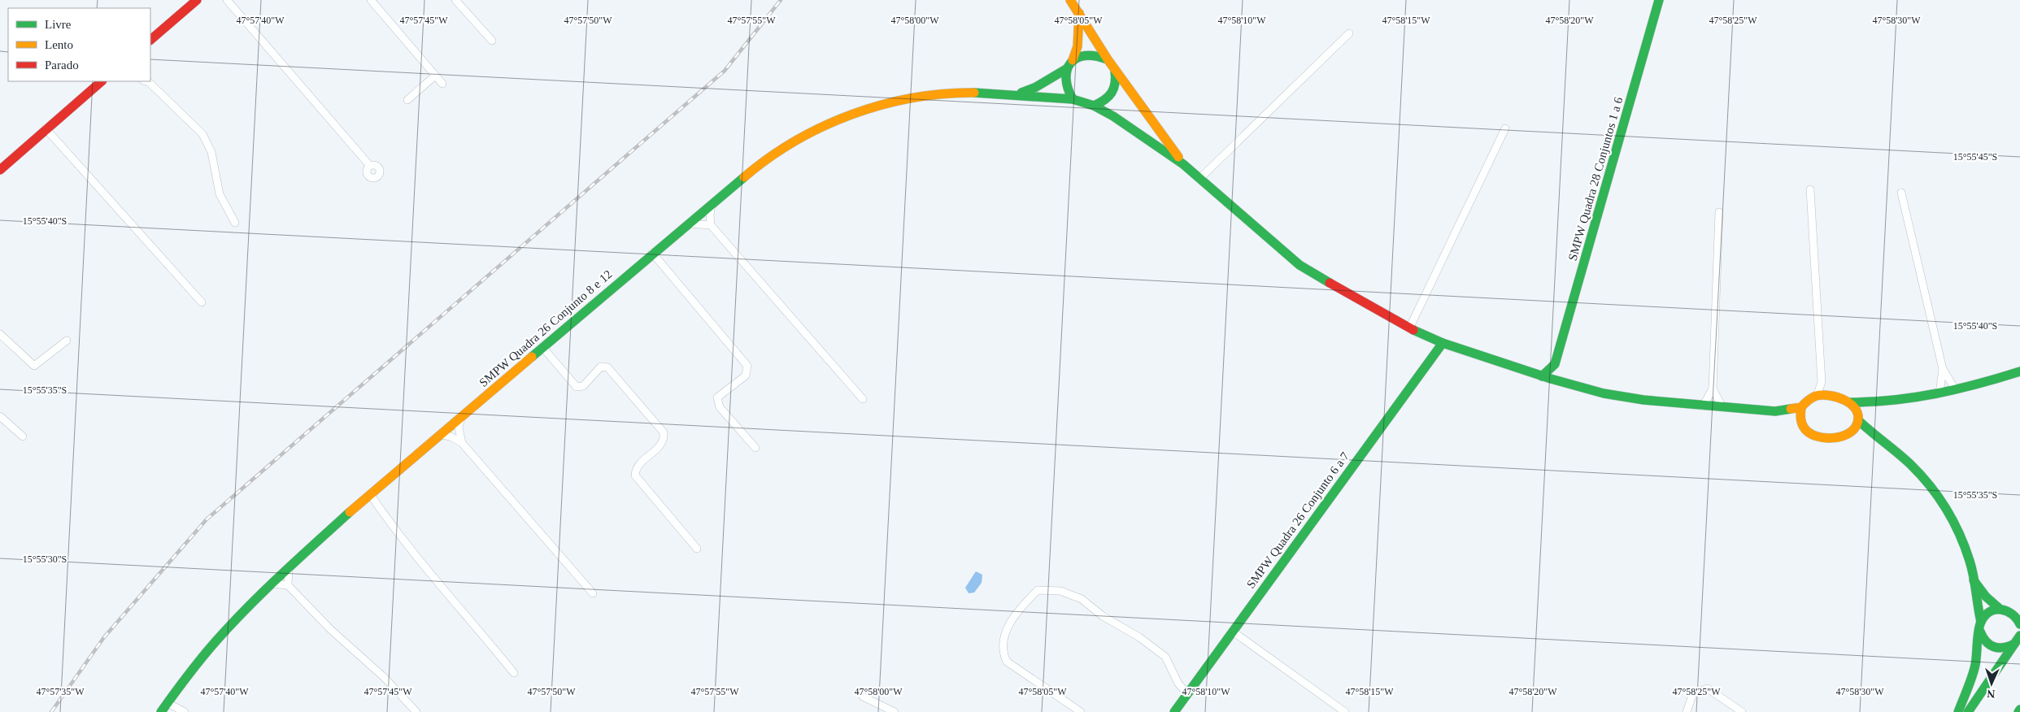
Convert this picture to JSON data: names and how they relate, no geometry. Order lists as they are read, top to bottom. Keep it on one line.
{"streets":{"street":["SMPW Quadra 28 Conjuntos 1 a 6","SMPW Quadra 26 Conjunto 8 e 12","SMPW Quadra 26 Conjunto 6 a 7"]},"legend":["Livre","Lento","Parado"],"north":"bottom","coordinates":["47°58'20\"W","47°57'40\"W","47°57'45\"W","47°57'50\"W","47°57'55\"W","47°58'00\"W","47°58'05\"W","47°58'10\"W","47°58'15\"W","47°58'25\"W","47°58'30\"W","15°55'45\"S","15°55'40\"S","15°55'35\"S","15°55'30\"S","47°57'35\"W"]}
